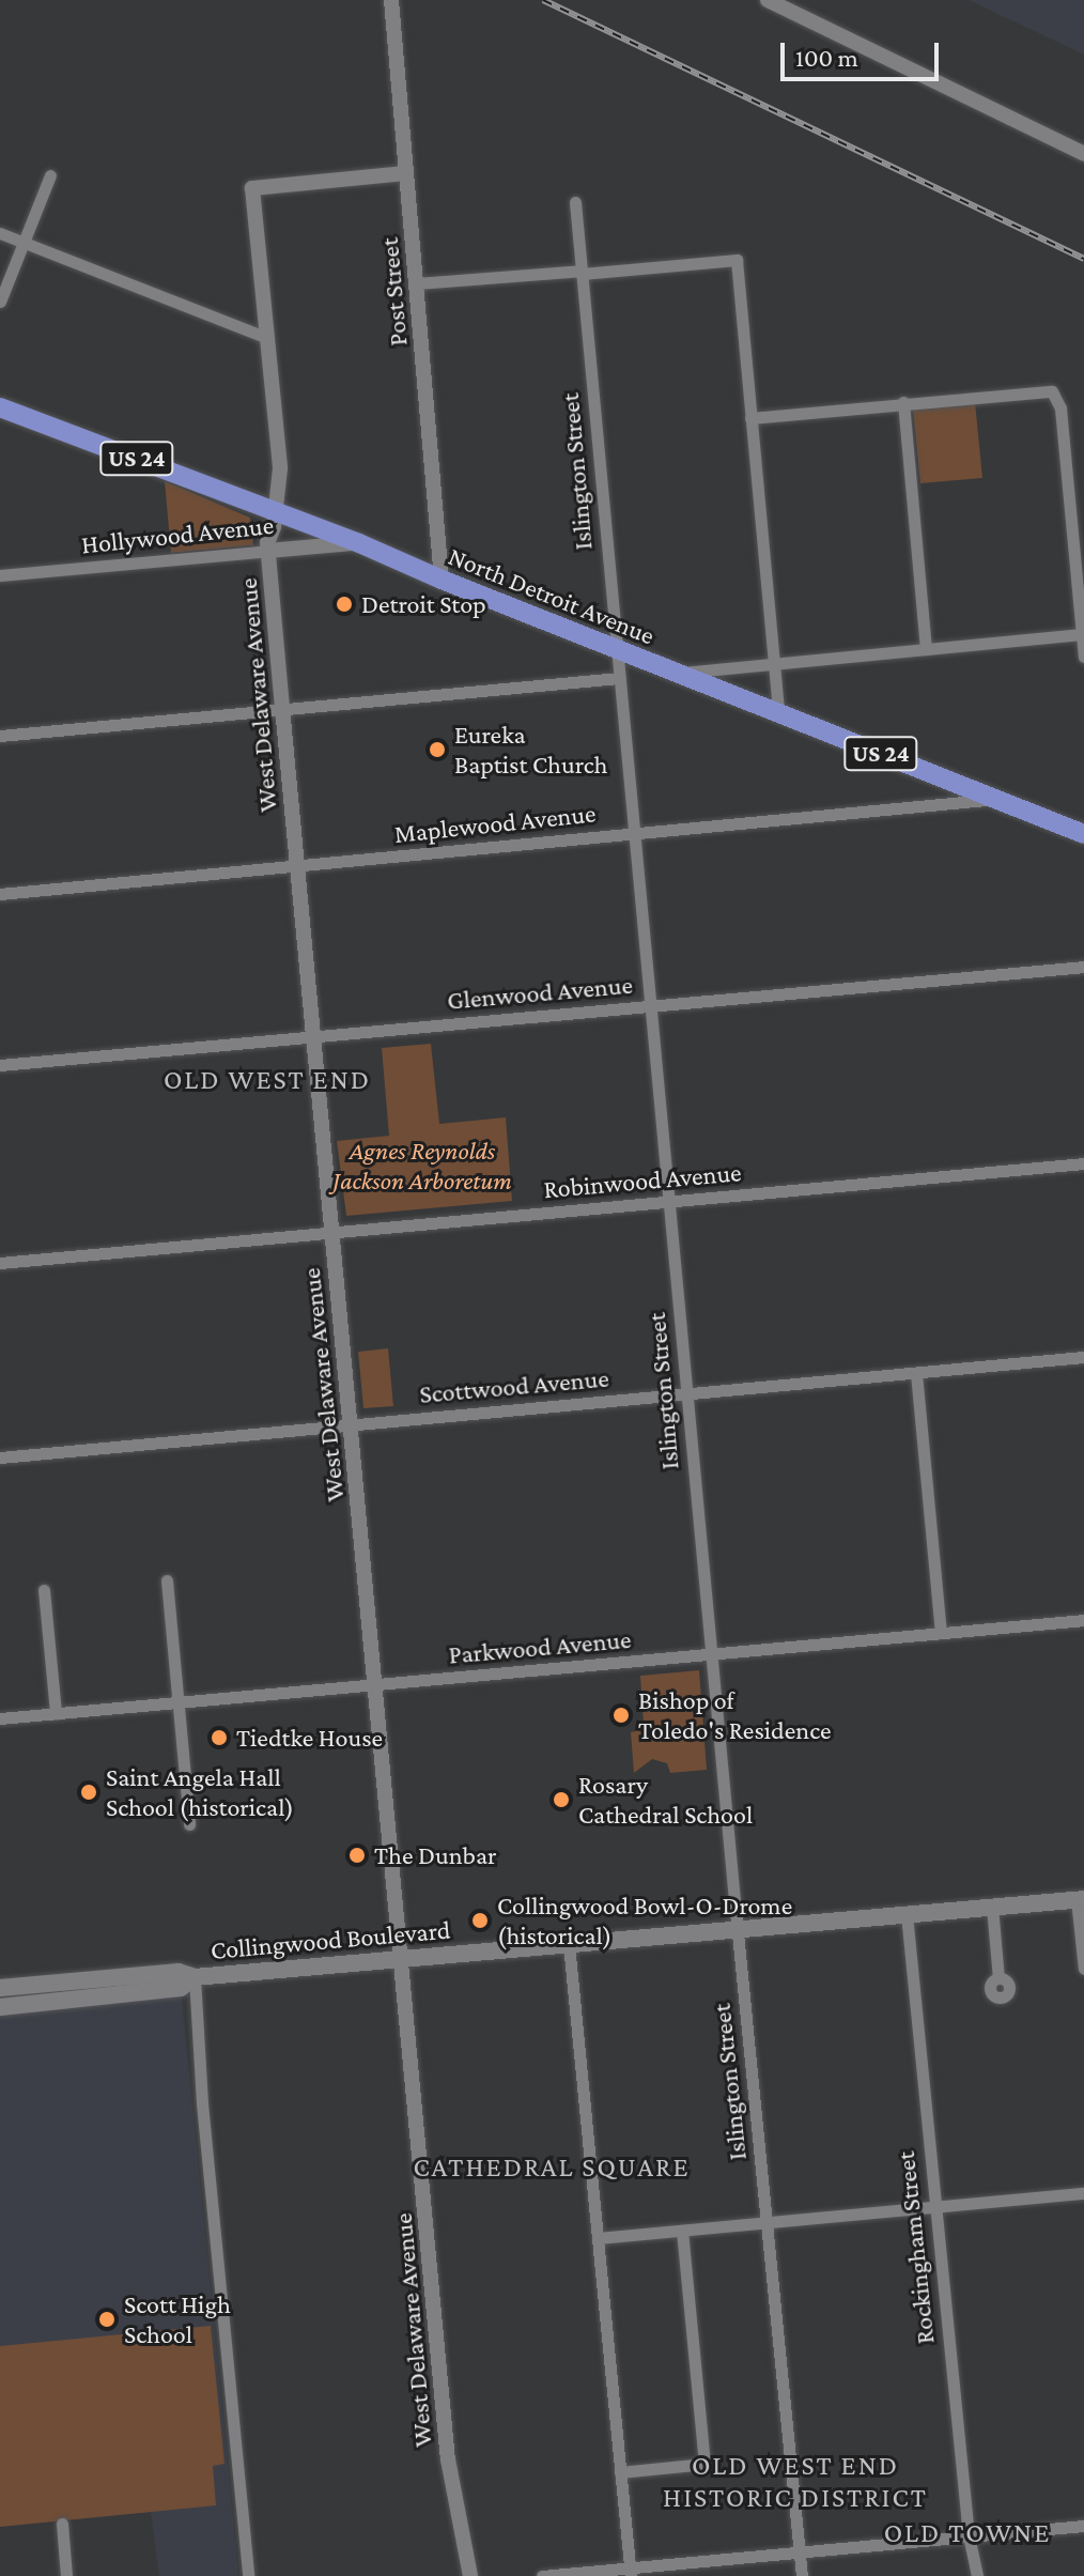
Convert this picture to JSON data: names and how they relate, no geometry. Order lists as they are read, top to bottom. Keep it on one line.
{"streets":{"main road":["US 24","North Detroit Avenue","Collingwood Boulevard"],"street":["Post Street","Islington Street","Hollywood Avenue","West Delaware Avenue","Maplewood Avenue","Glenwood Avenue","Robinwood Avenue","Scottwood Avenue","Parkwood Avenue","Rockingham Street"]},"crossings":[["Post Street","North Detroit Avenue"],["Post Street","West Delaware Avenue"],["Islington Street","North Detroit Avenue"],["Islington Street","Maplewood Avenue"],["Islington Street","Glenwood Avenue"],["Islington Street","Robinwood Avenue"],["Islington Street","Scottwood Avenue"],["Islington Street","Parkwood Avenue"],["Islington Street","Collingwood Boulevard"],["Hollywood Avenue","North Detroit Avenue"],["Hollywood Avenue","West Delaware Avenue"],["North Detroit Avenue","West Delaware Avenue"],["North Detroit Avenue","Maplewood Avenue"],["West Delaware Avenue","Maplewood Avenue"],["West Delaware Avenue","Glenwood Avenue"],["West Delaware Avenue","Robinwood Avenue"],["West Delaware Avenue","Scottwood Avenue"],["West Delaware Avenue","Parkwood Avenue"],["West Delaware Avenue","Collingwood Boulevard"],["Collingwood Boulevard","Rockingham Street"]],"districts":["OLD WEST END","CATHEDRAL SQUARE","OLD WEST END HISTORIC DISTRICT","OLD TOWNE"],"parks":["Agnes Reynolds Jackson Arboretum"],"places":["Detroit Stop","Eureka Baptist Church","Bishop of Toledo's Residence","Tiedtke House","Saint Angela Hall School (historical)","Rosary Cathedral School","The Dunbar","Collingwood Bowl-O-Drome (historical)","Scott High School"],"scale_bar":"100 m"}
